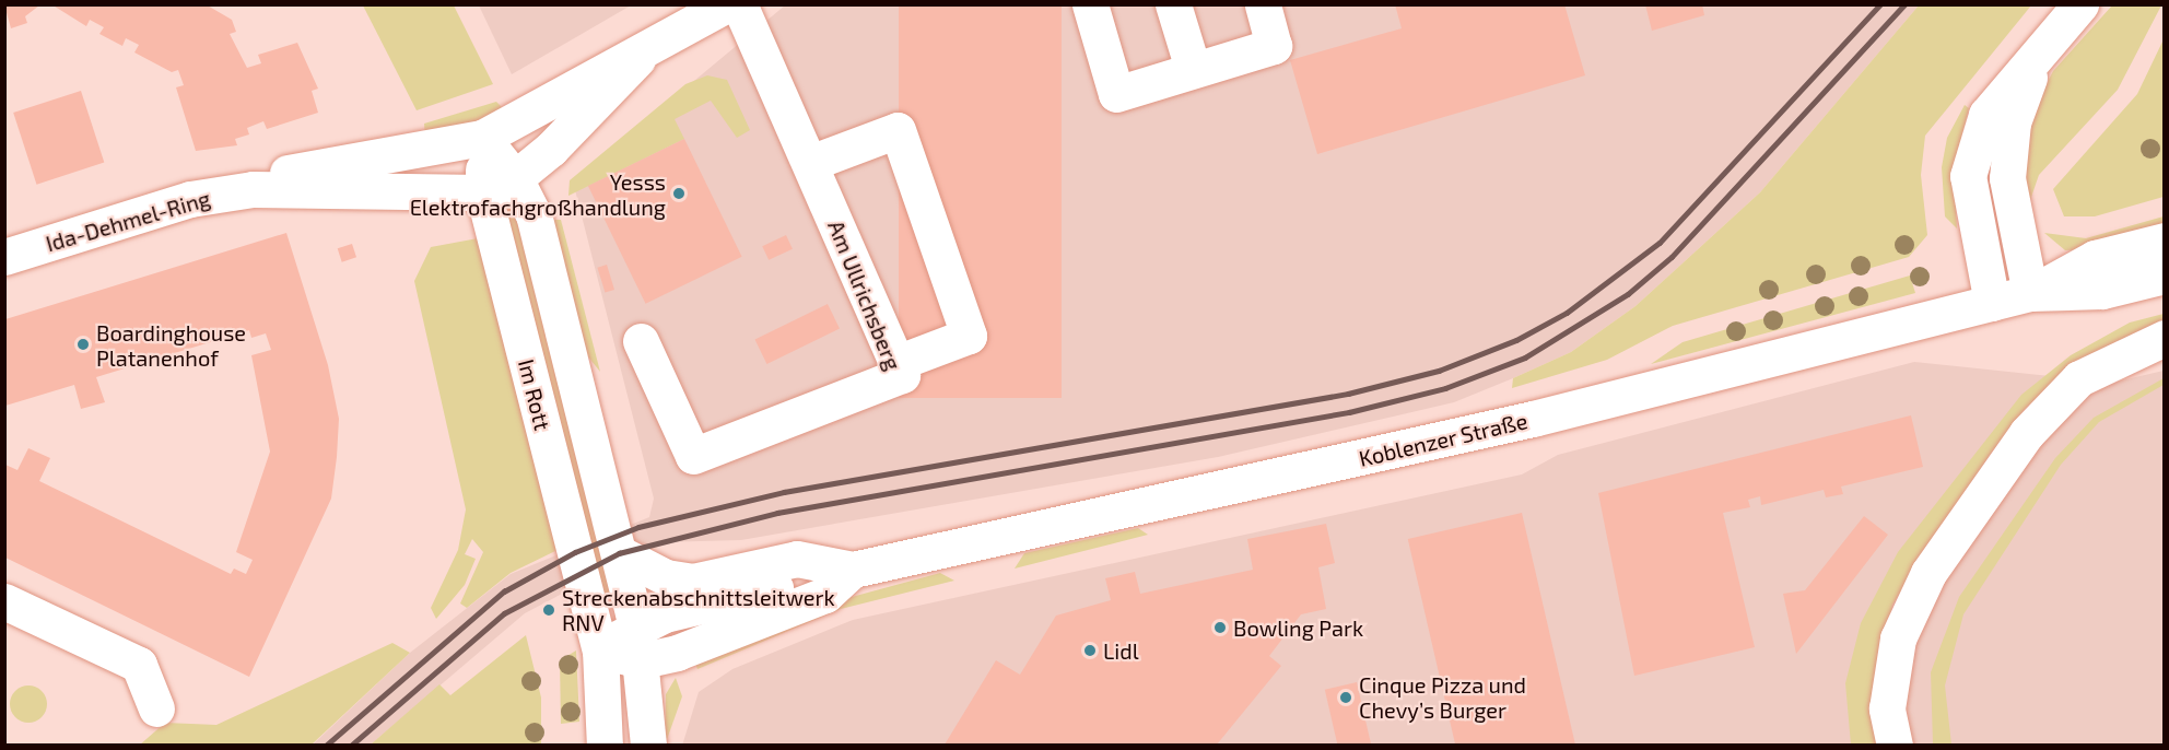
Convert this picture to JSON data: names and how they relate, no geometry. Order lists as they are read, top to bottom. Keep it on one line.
{"streets":{"street":["Ida-Dehmel-Ring","Am Ullrichsberg","Im Rott","Koblenzer Straße"]},"crossings":[["Ida-Dehmel-Ring","Im Rott"],["Im Rott","Koblenzer Straße"]],"places":["Yesss Elektrofachgroßhandlung","Boardinghouse Platanenhof","Streckenabschnittsleitwerk RNV","Bowling Park","Lidl","Cinque Pizza und Chevy’s Burger"]}
